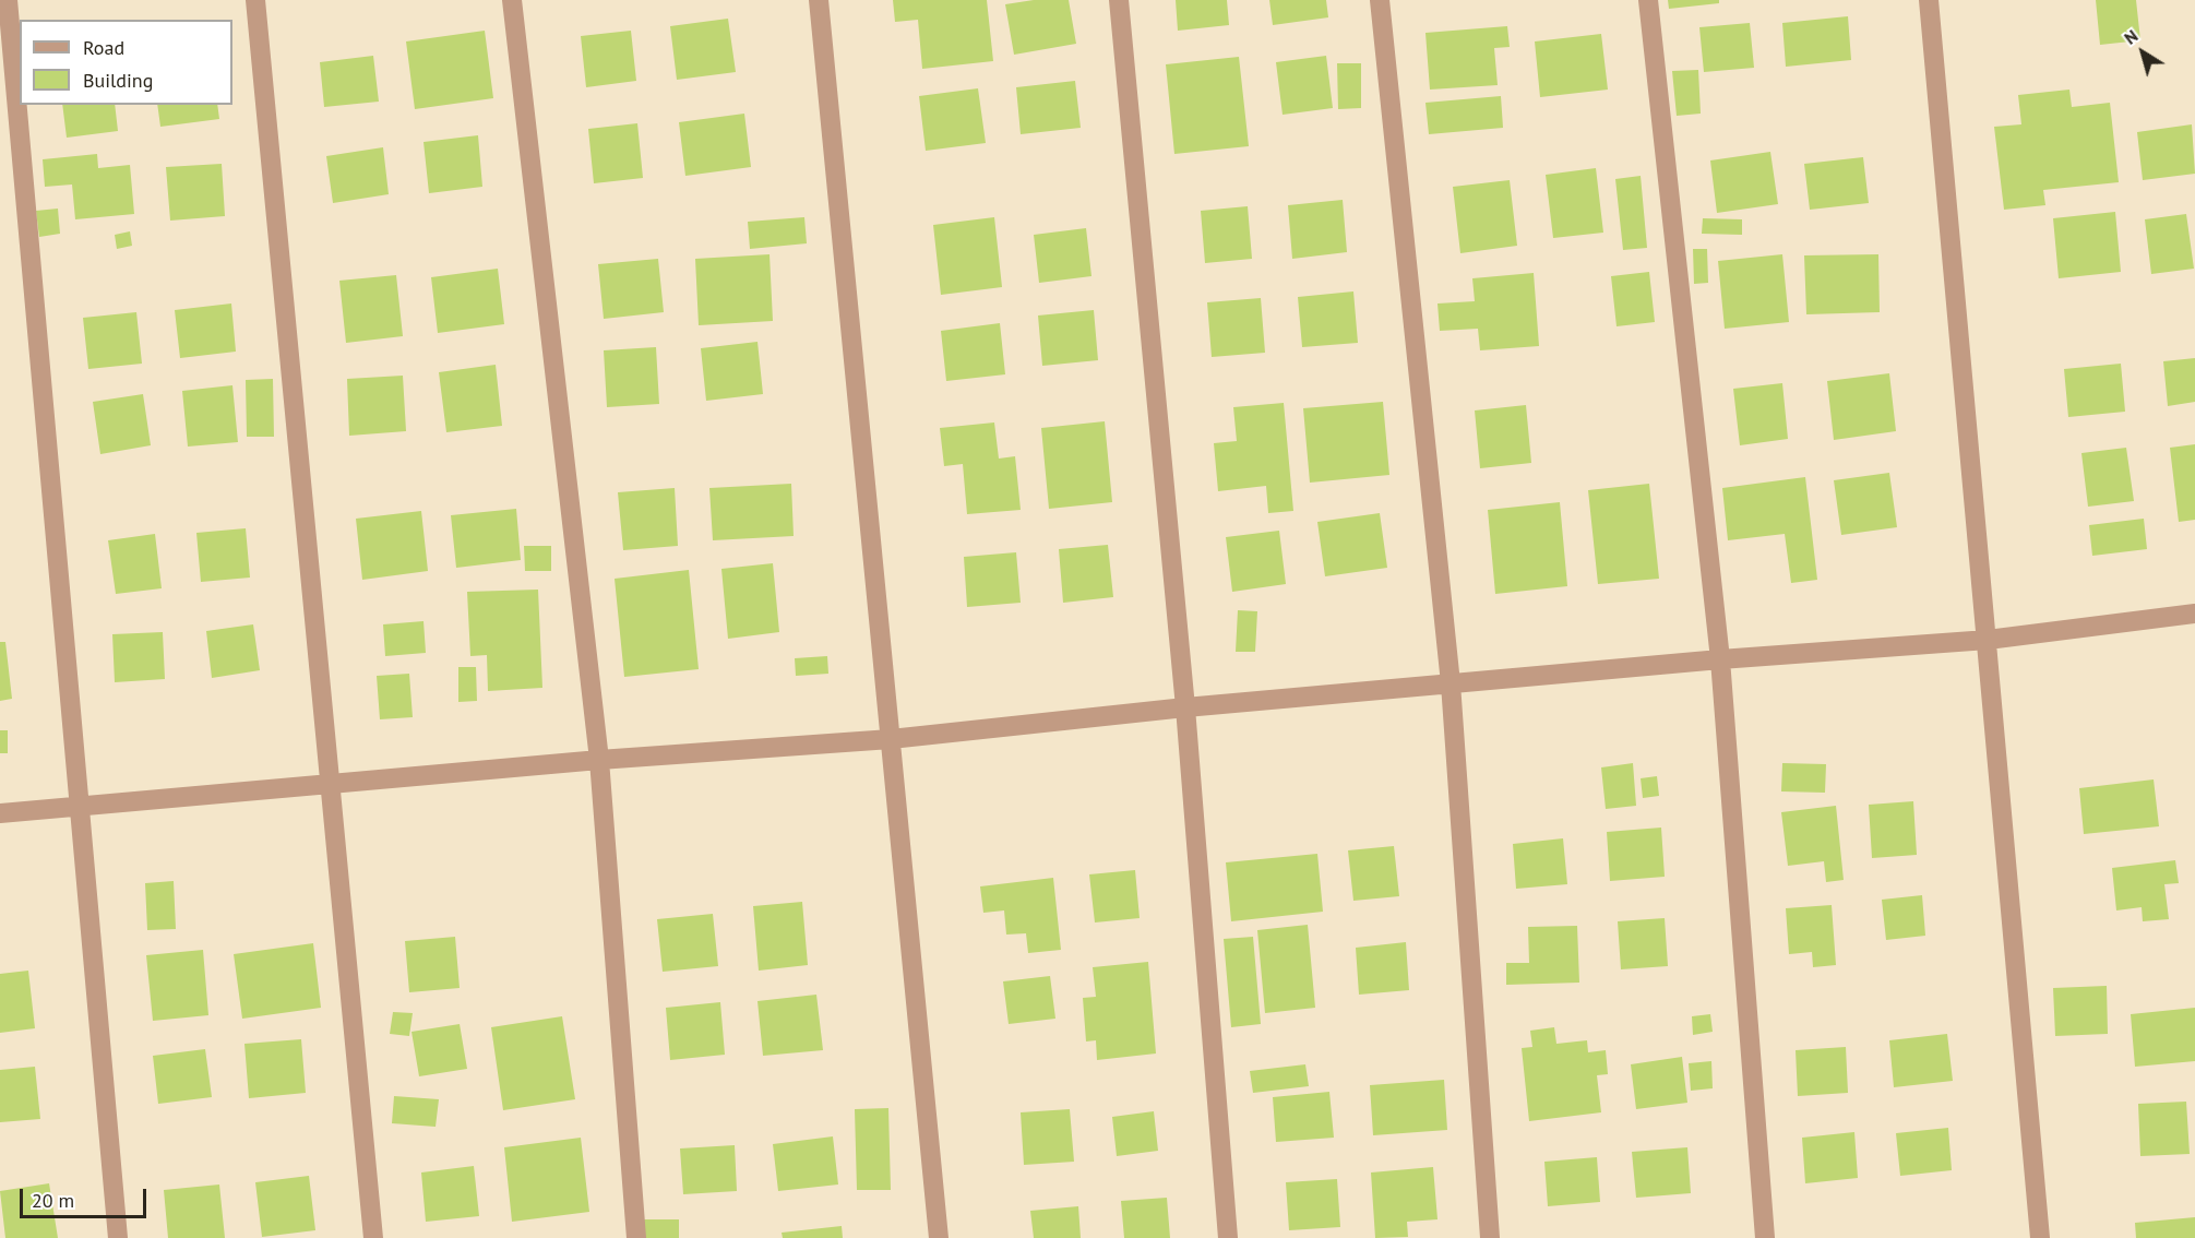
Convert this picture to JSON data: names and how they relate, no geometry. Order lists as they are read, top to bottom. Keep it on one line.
{"legend":["Road","Building"],"scale_bar":"20 m","north":"top left"}
